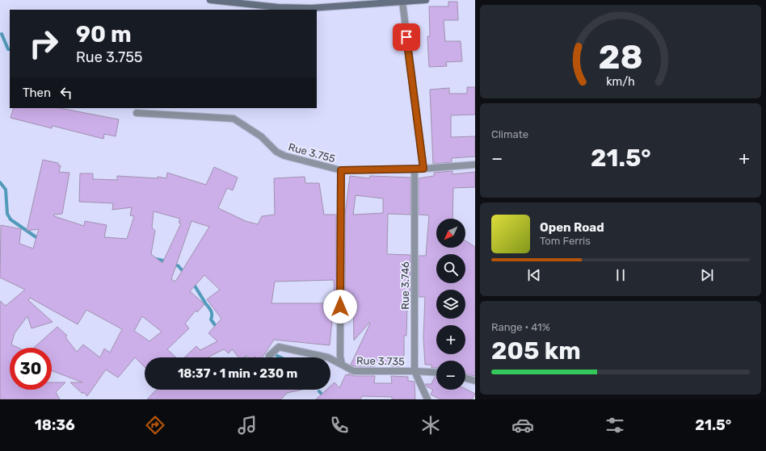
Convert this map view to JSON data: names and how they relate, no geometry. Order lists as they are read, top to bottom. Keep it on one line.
{"streets":{"street":["Rue 3.755","Rue 3.746","Rue 3.735"]},"crossings":[["Rue 3.755","Rue 3.746"],["Rue 3.746","Rue 3.735"]],"north":"bottom left","page":{"turn":["90 m","Rue 3.755"],"then":"Then","tile":["Climate",["Range · 41%","205 km"]],"heat":["−","21.5°","+"],"song":["Open Road","Tom Ferris"],"map_buttons":["+","−"],"limit":"30","trip":"18:37 · 1 min · 230 m","tabs":["18:36","21.5°"],"gauge":["28","km/h"]}}
